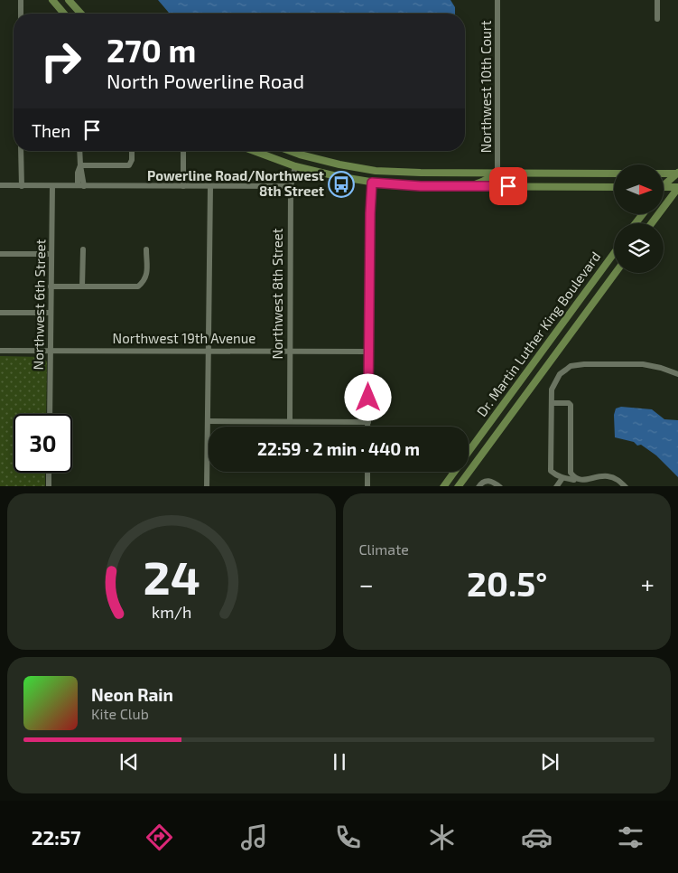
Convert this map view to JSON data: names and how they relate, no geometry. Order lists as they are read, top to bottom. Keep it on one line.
{"streets":{"main road":["Dr. Martin Luther King Boulevard"],"street":["Northwest 10th Court","Northwest 8th Street","Northwest 6th Street","Northwest 19th Avenue"]},"crossings":[["Northwest 8th Street","Northwest 19th Avenue"],["Northwest 6th Street","Northwest 19th Avenue"]],"places":{"bus stop":["Powerline Road/Northwest 8th Street"]},"north":"right","page":{"turn":["270 m","North Powerline Road"],"then":"Then","limit":"30","trip":"22:59 · 2 min · 440 m","tile":"Climate","heat":["−","20.5°","+"],"song":["Neon Rain","Kite Club"],"tabs":"22:57","gauge":["24","km/h"]}}
